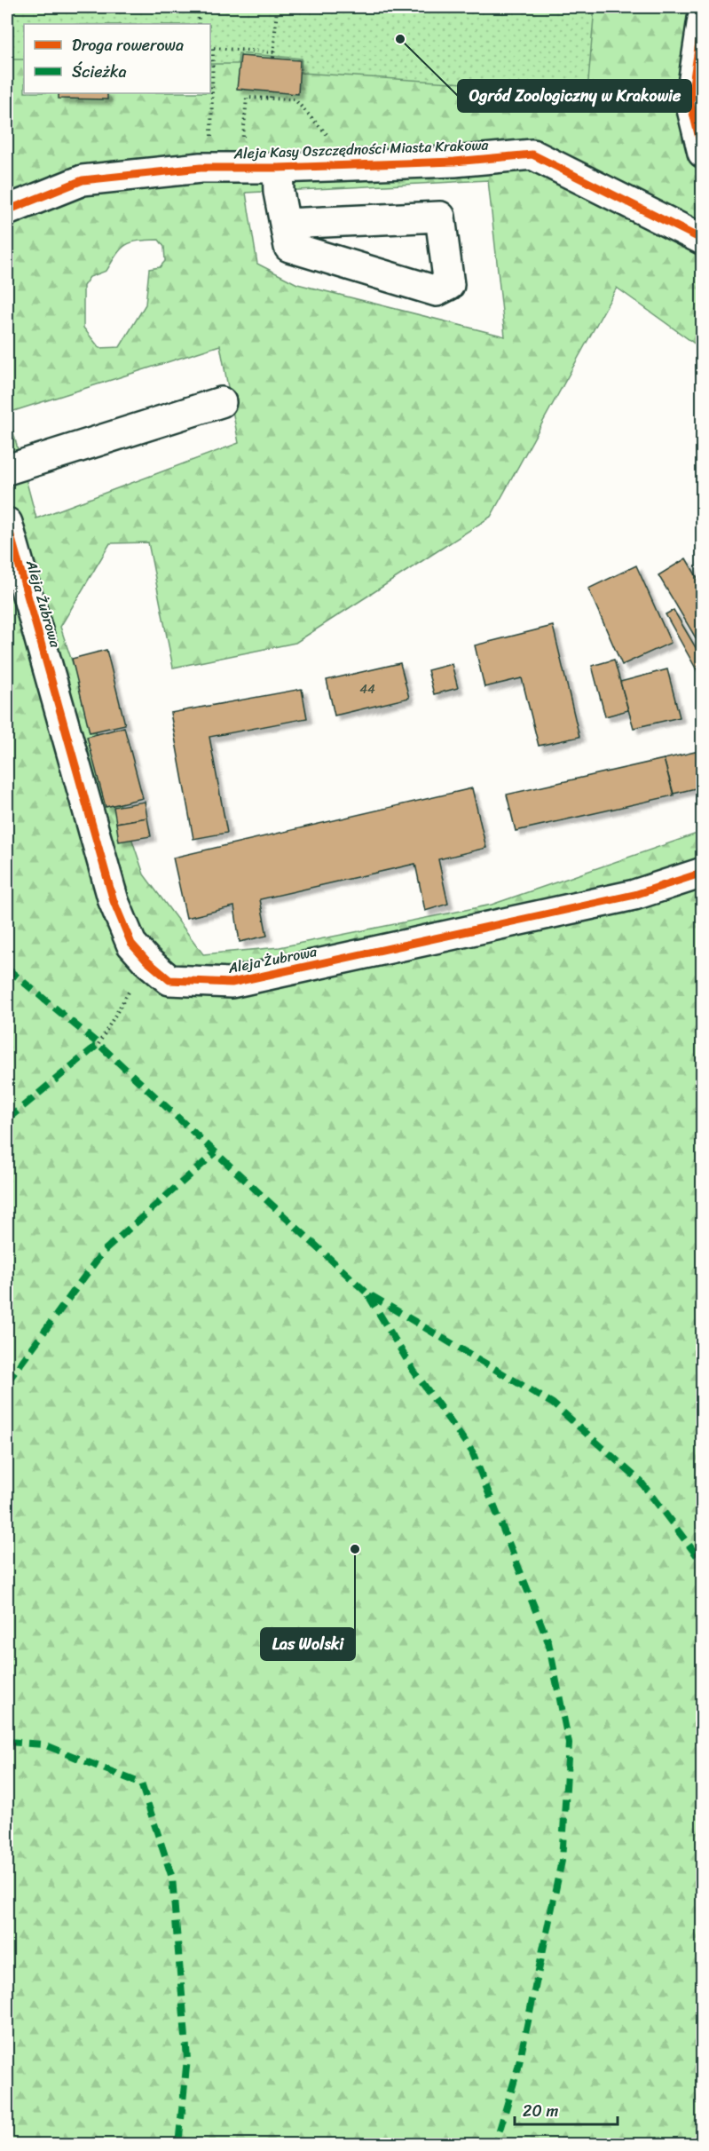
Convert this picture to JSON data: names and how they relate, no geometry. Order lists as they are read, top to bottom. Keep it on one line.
{"streets":{"street":["Aleja Kasy Oszczędności Miasta Krakowa","Aleja Żubrowa"]},"places":["Ogród Zoologiczny w Krakowie","Las Wolski"],"house_numbers":["44"],"legend":["Droga rowerowa","Ścieżka"],"scale_bar":"20 m"}
